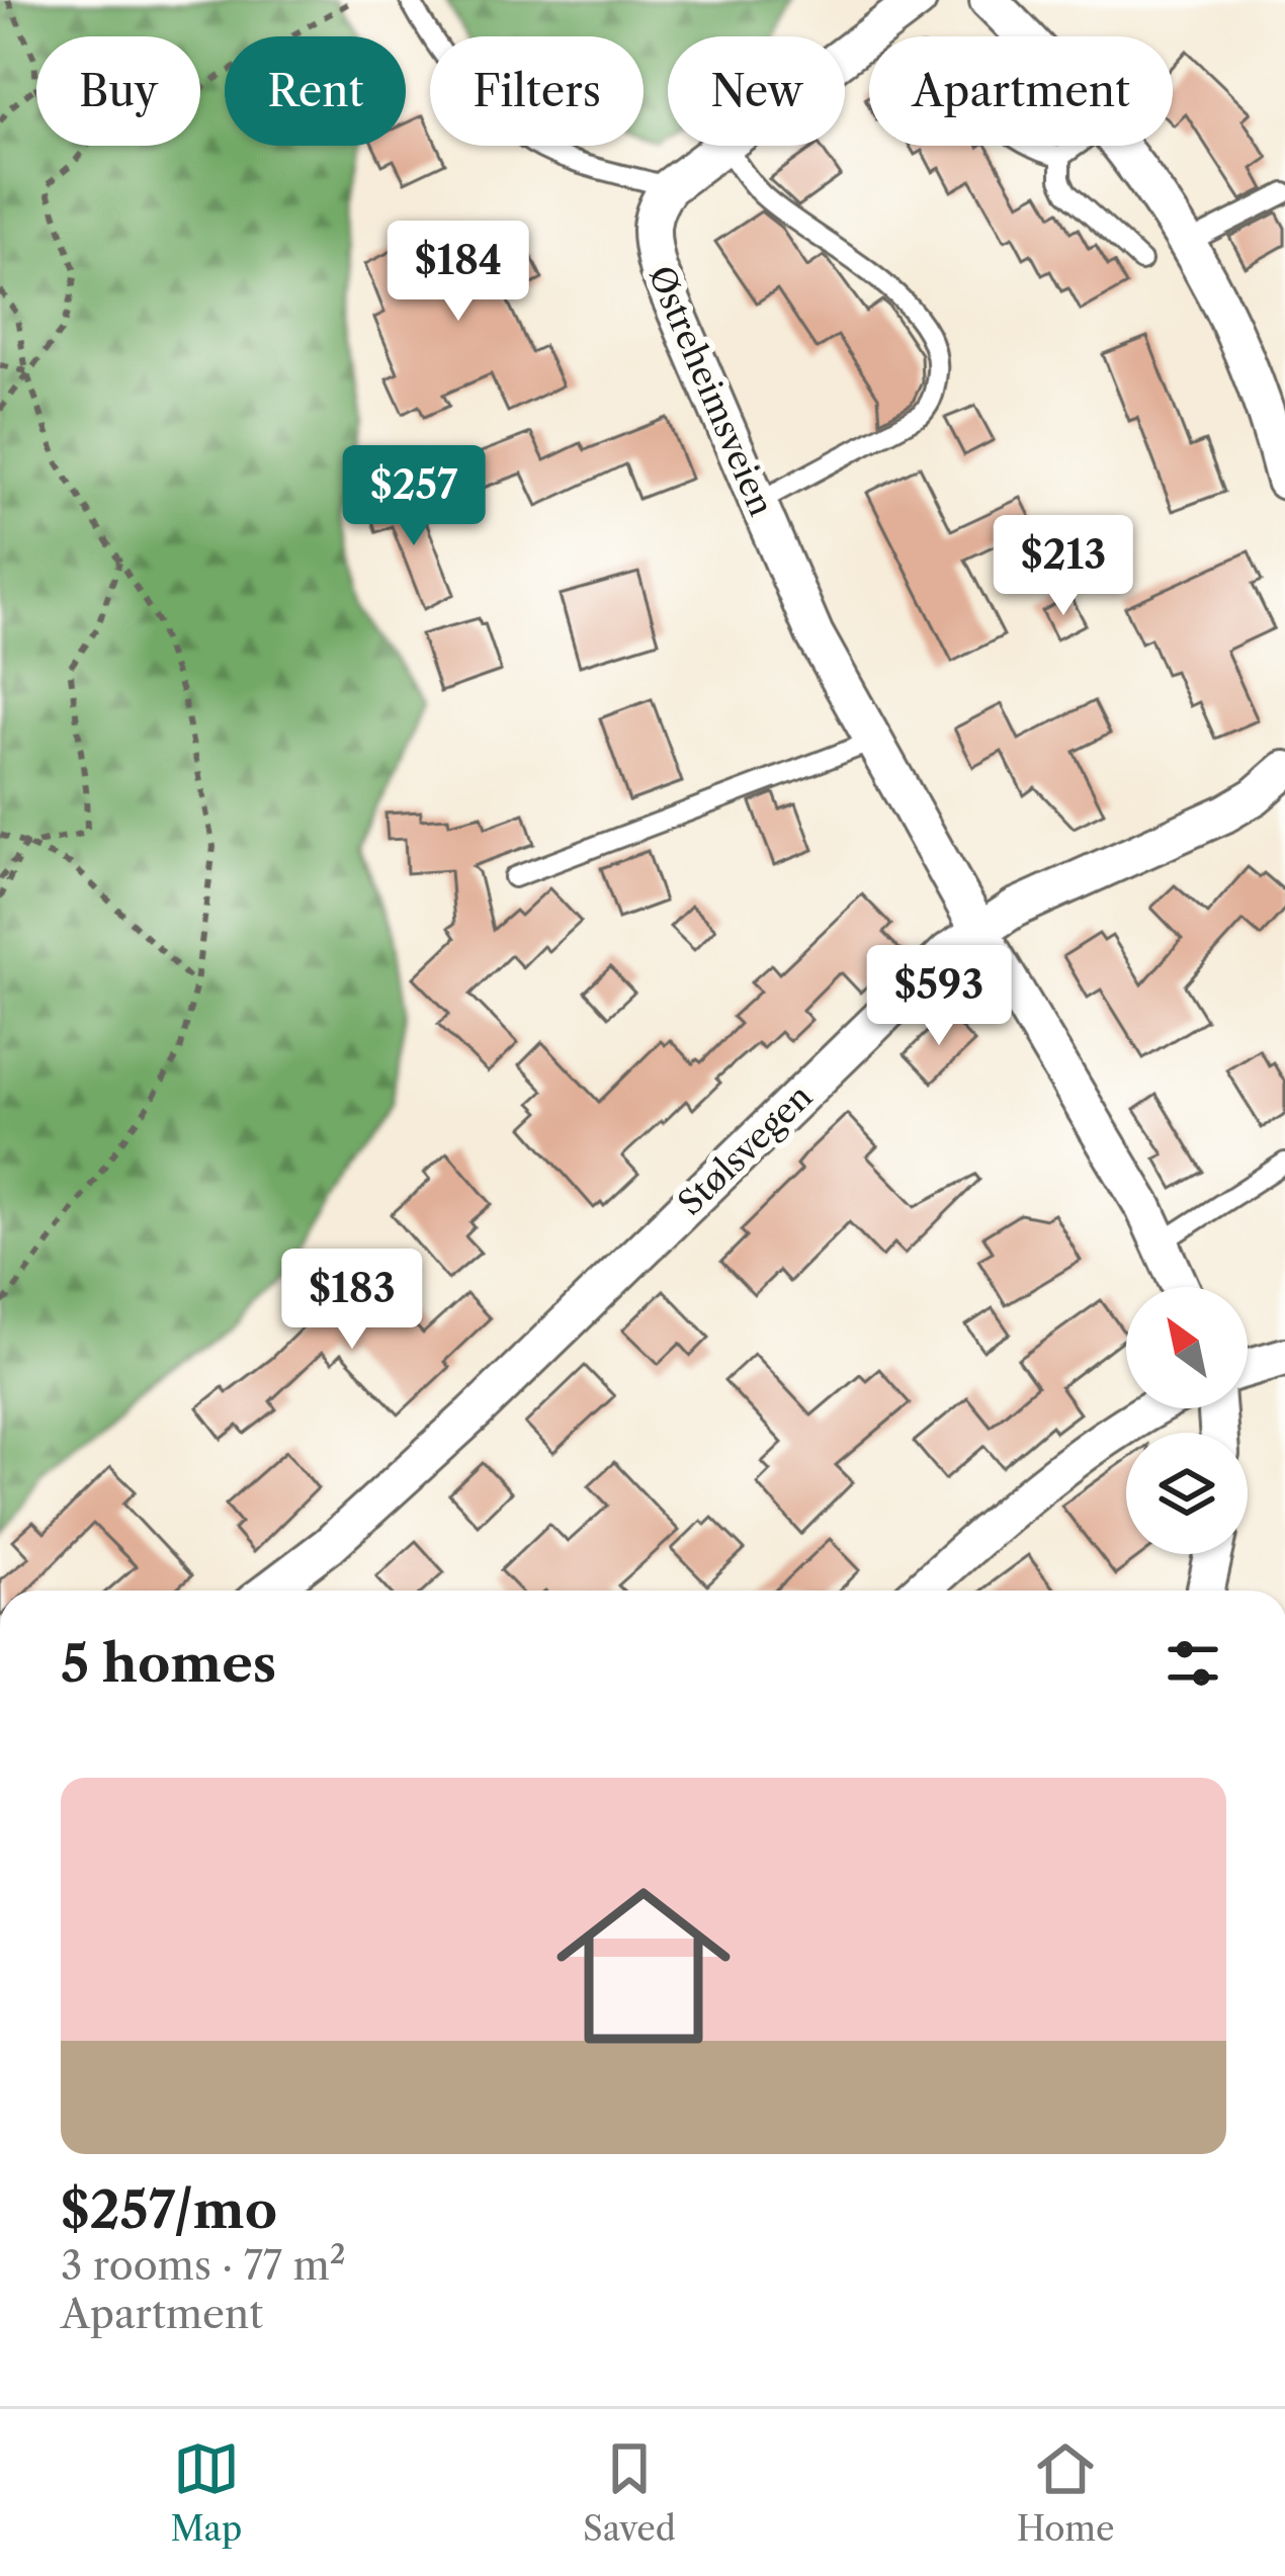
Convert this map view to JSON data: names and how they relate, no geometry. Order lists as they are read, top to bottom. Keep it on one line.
{"streets":{"street":["Østreheimsveien","Stølsvegen"]},"crossings":[["Østreheimsveien","Stølsvegen"]],"north":"top left","page":{"chip":["Buy","Rent","Filters","New","Apartment"],"price":["$184","$257","$213","$593","$183"],"heading":"5 homes","list":[{"name":"$257/mo","note":"3 rooms · 77 m² · Apartment"}],"tabs":["Map","Saved","Home"]}}
